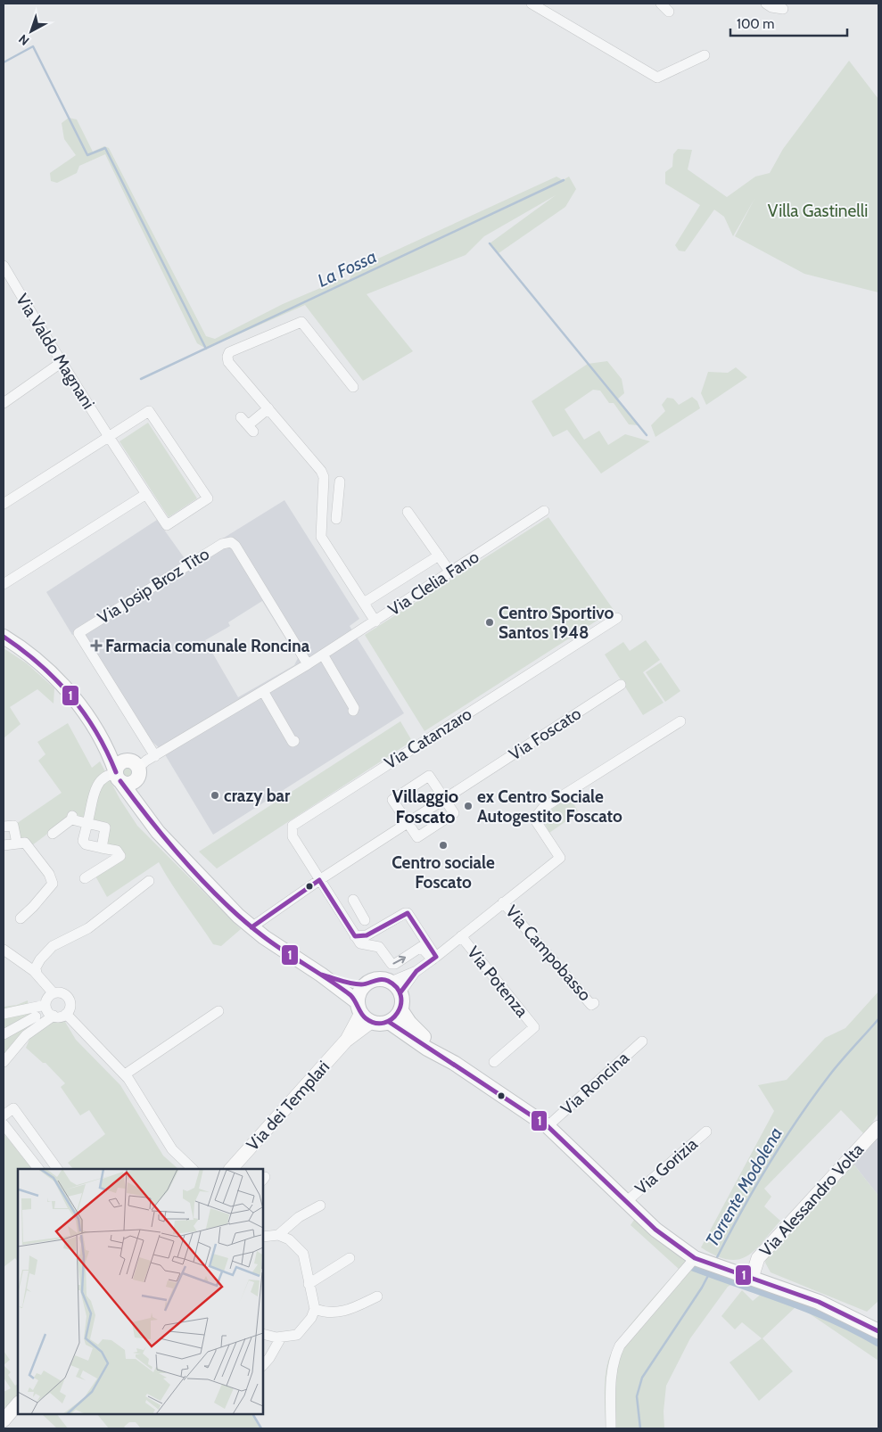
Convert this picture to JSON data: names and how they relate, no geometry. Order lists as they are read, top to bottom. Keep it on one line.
{"streets":{"main road":["Via Gorizia"],"street":["Via Valdo Magnani","Via Clelia Fano","Via Josip Broz Tito","Via Foscato","Via Catanzaro","Via Campobasso","Via Potenza","Via Roncina","Via dei Templari","Via Alessandro Volta"]},"crossings":[["Via Clelia Fano","Via Josip Broz Tito"],["Via Foscato","Via Catanzaro"],["Via Campobasso","Via Potenza"],["Via Campobasso","Via dei Templari"],["Via Roncina","Via Gorizia"],["Via Gorizia","Via Alessandro Volta"]],"districts":["Villaggio Foscato"],"water":["La Fossa","Torrente Modolena"],"parks":["Villa Gastinelli"],"places":{"other":["Centro Sportivo Santos 1948","crazy bar","ex Centro Sociale Autogestito Foscato","Centro sociale Foscato"],"health":["Farmacia comunale Roncina"]},"lines":["transit line 1"],"scale_bar":"100 m","north":"bottom left"}
